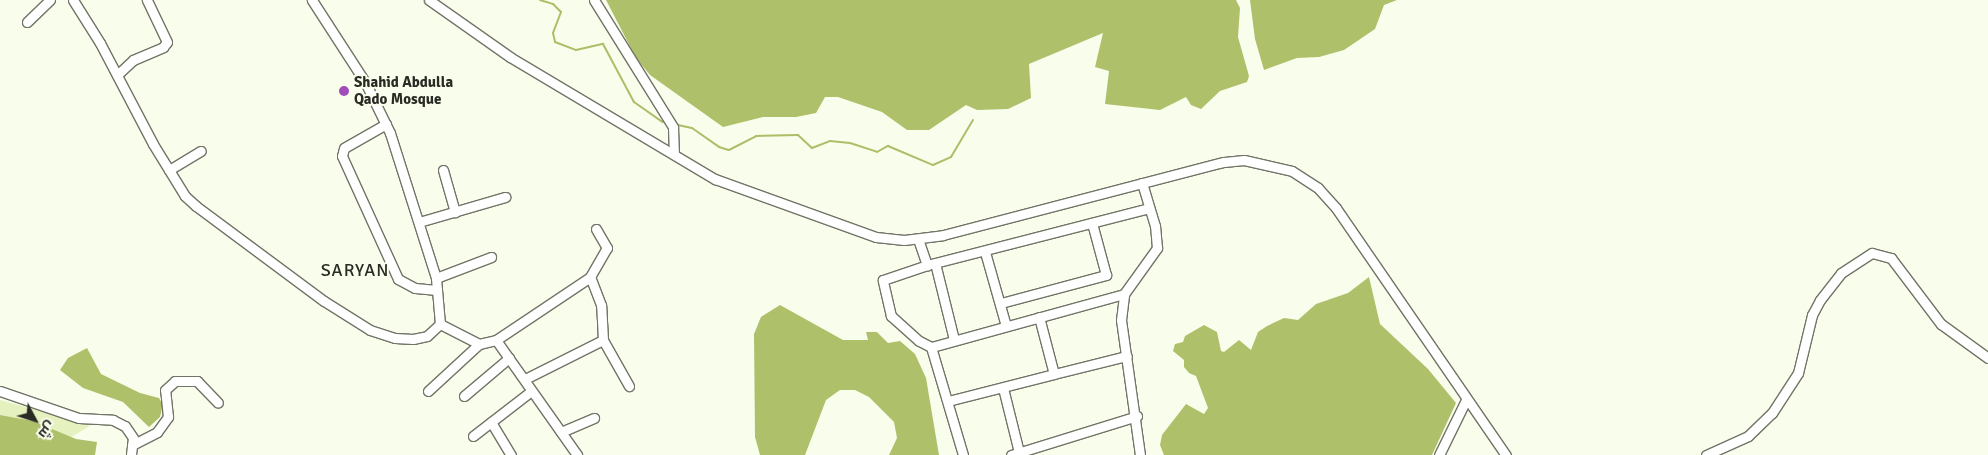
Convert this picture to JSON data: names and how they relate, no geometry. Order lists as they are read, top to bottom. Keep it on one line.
{"districts":["SARYAN"],"places":["Shahid Abdulla Qado Mosque"],"north":"bottom right"}
